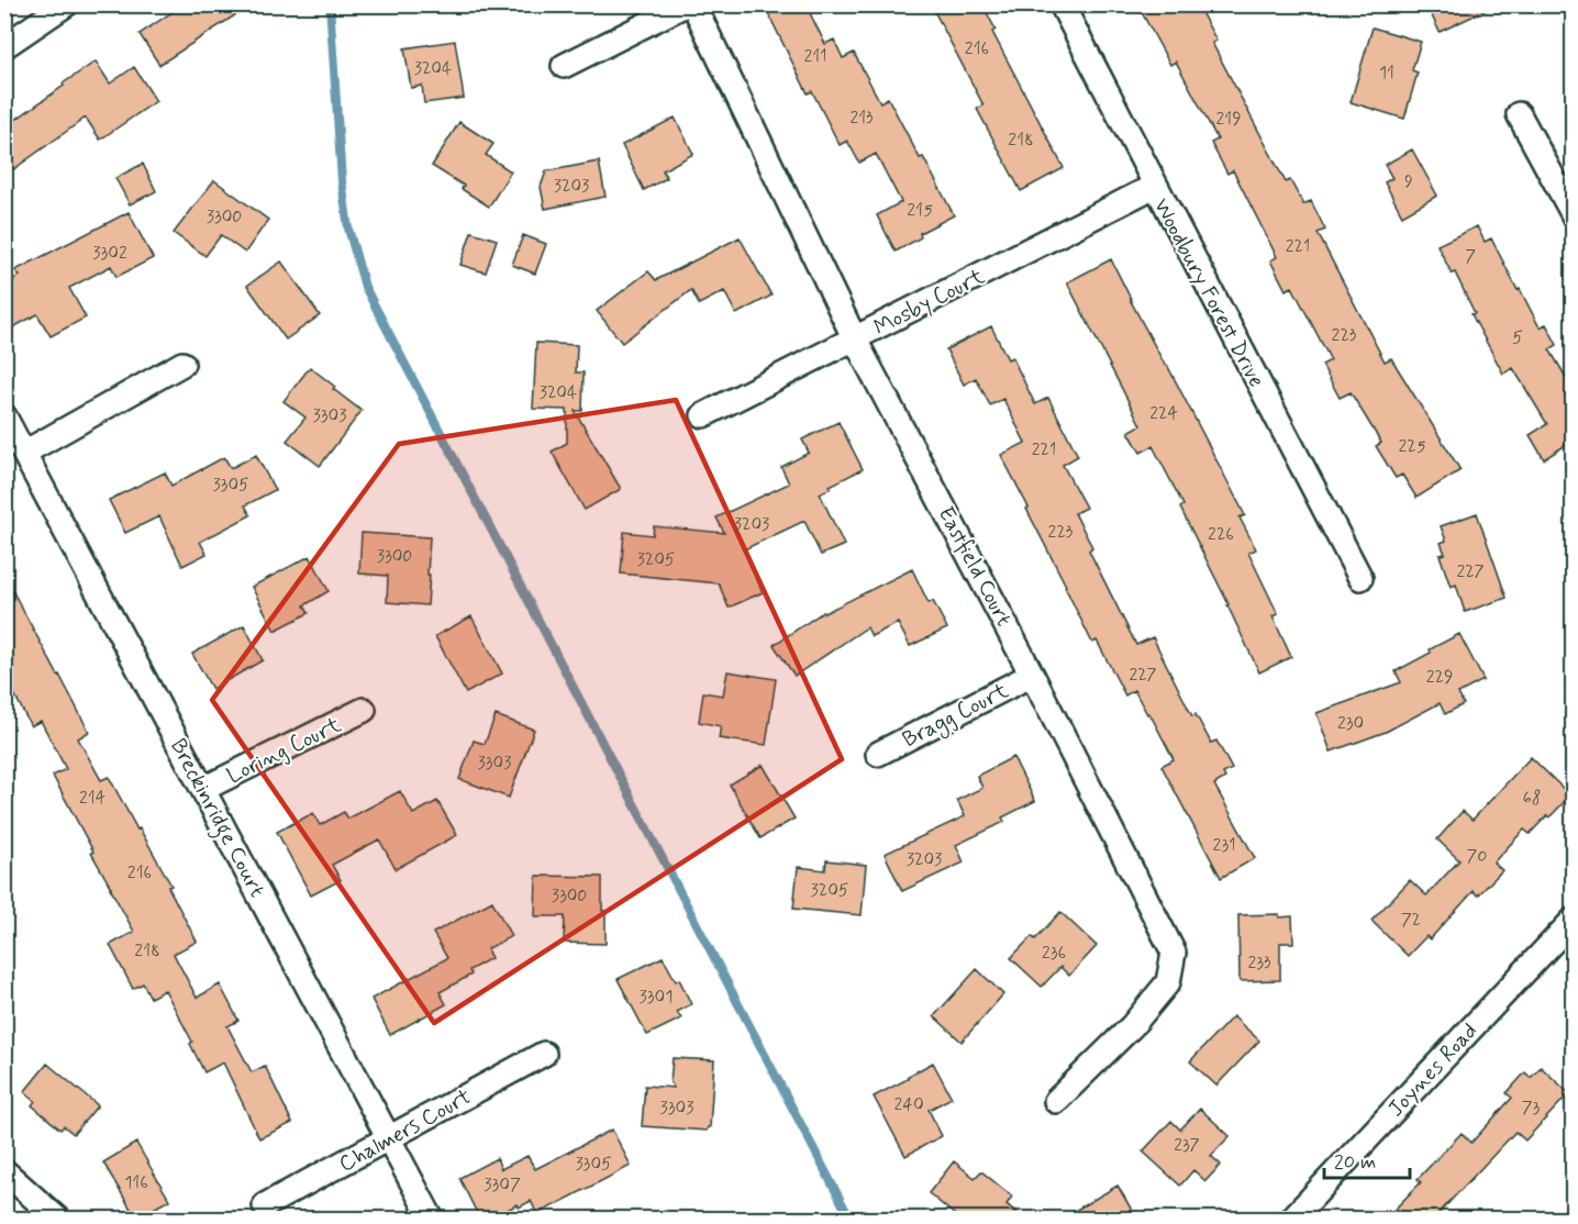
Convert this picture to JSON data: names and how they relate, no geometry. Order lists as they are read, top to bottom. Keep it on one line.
{"streets":{"street":["Woodbury Forest Drive","Mosby Court","Eastfield Court","Bragg Court","Loring Court","Breckinridge Court","Joynes Road","Chalmers Court"]},"crossings":[["Woodbury Forest Drive","Mosby Court"],["Mosby Court","Eastfield Court"],["Eastfield Court","Bragg Court"],["Loring Court","Breckinridge Court"],["Breckinridge Court","Chalmers Court"]],"house_numbers":["216","211","3204","11","213","219","218","9","3203","215","3300","221","3302","7","223","5","3204","224","3303","225","221","3305","3203","223","226","3300","3205","227","227","229","230","3303","214","68","231","70","3203","216","3205","3300","72","218","236","233","3301","240","3303","73","237","3305","116","3307"],"scale_bar":"20 m"}
